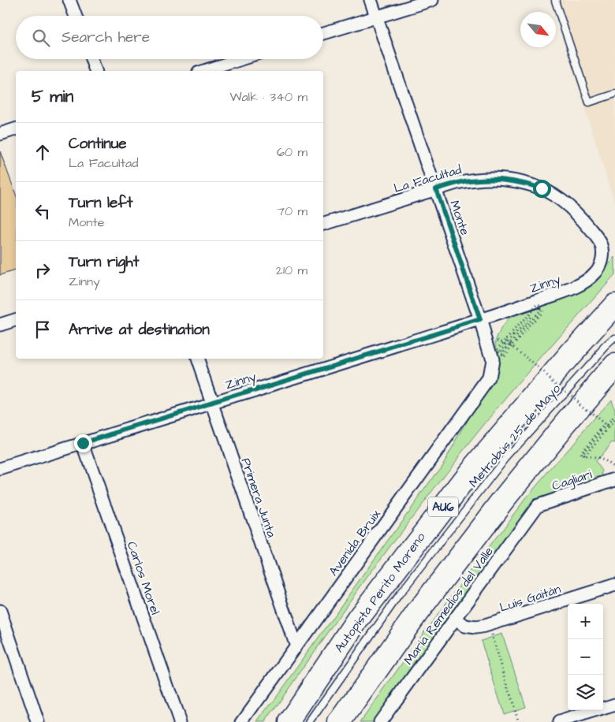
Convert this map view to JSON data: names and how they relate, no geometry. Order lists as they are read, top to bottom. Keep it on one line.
{"streets":{"highway":["AU6","Autopista Perito Moreno"],"street":["La Facultad","Monte","Zinny","Cagliari","Primera Junta","Avenida Bruix","Carlos Morel","Luis Gaitán","María Remedios del Valle"],"lane":["Metrobús 25 de Mayo"]},"crossings":[["La Facultad","Monte"],["La Facultad","Zinny"],["Monte","Zinny"],["Monte","Avenida Bruix"],["Zinny","Primera Junta"],["Zinny","Carlos Morel"],["Cagliari","María Remedios del Valle"],["Primera Junta","Avenida Bruix"],["Luis Gaitán","María Remedios del Valle"]],"north":"bottom right","page":{"search":"Search here","heading":["5 min","Walk · 340 m"],"list":[["Continue","La Facultad","60 m"],["Turn left","Monte","70 m"],["Turn right","Zinny","210 m"],"Arrive at destination"],"map_buttons":["+","−"]}}
